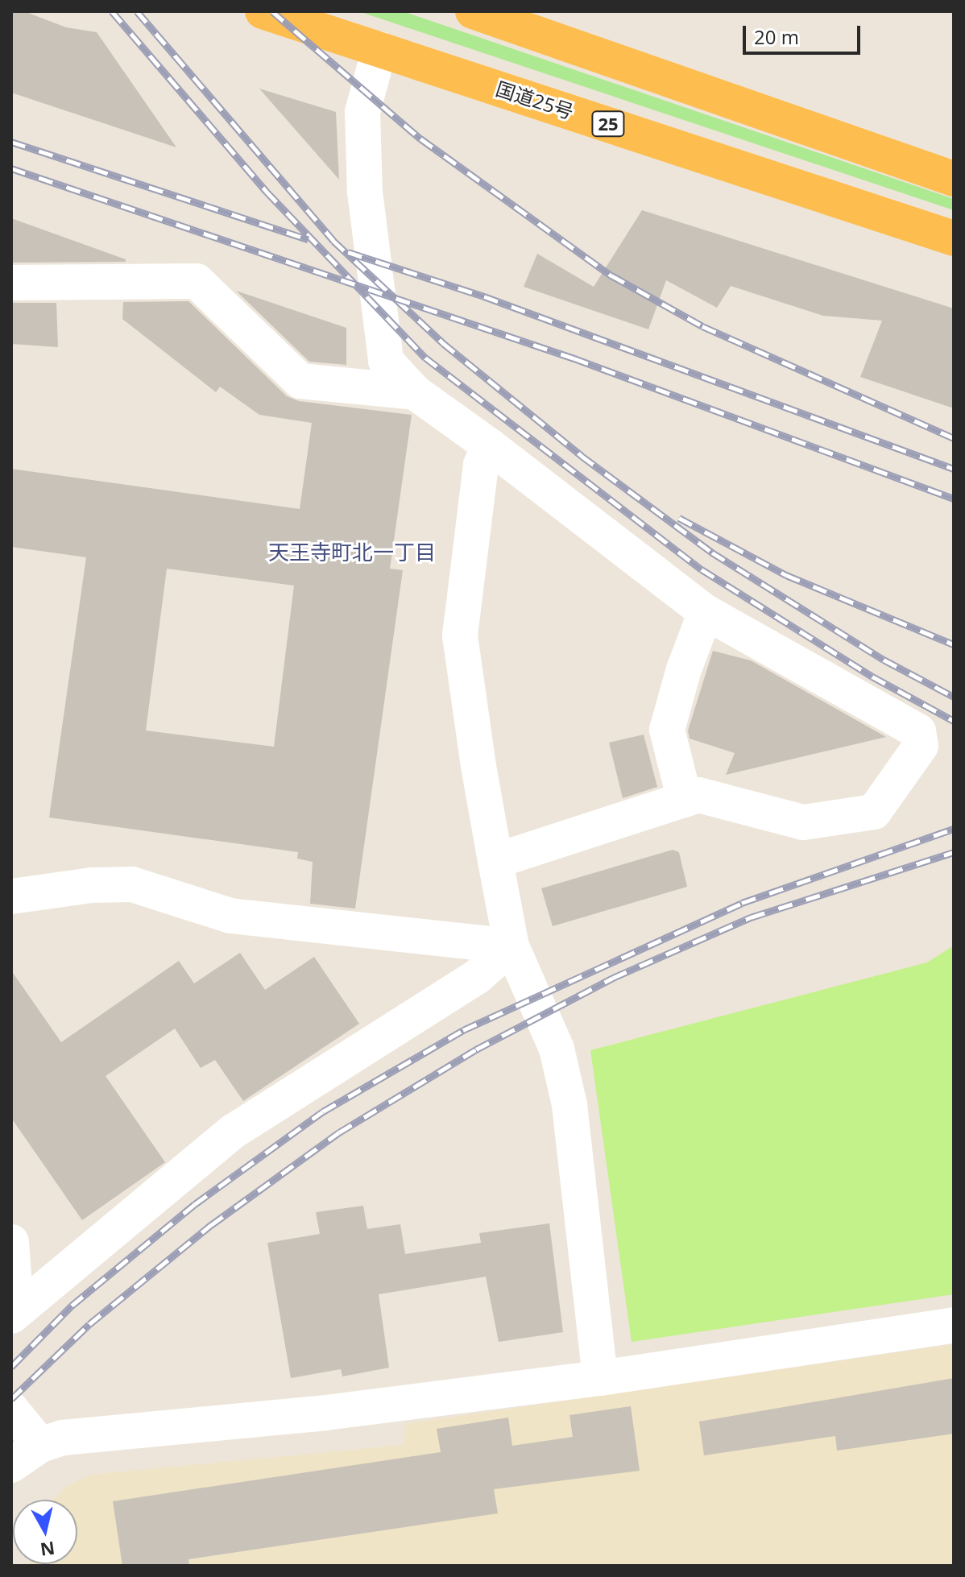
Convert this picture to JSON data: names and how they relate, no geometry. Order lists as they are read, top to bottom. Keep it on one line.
{"streets":{"highway":["国道25号","25"]},"districts":["天王寺町北一丁目"],"scale_bar":"20 m","north":"bottom"}
